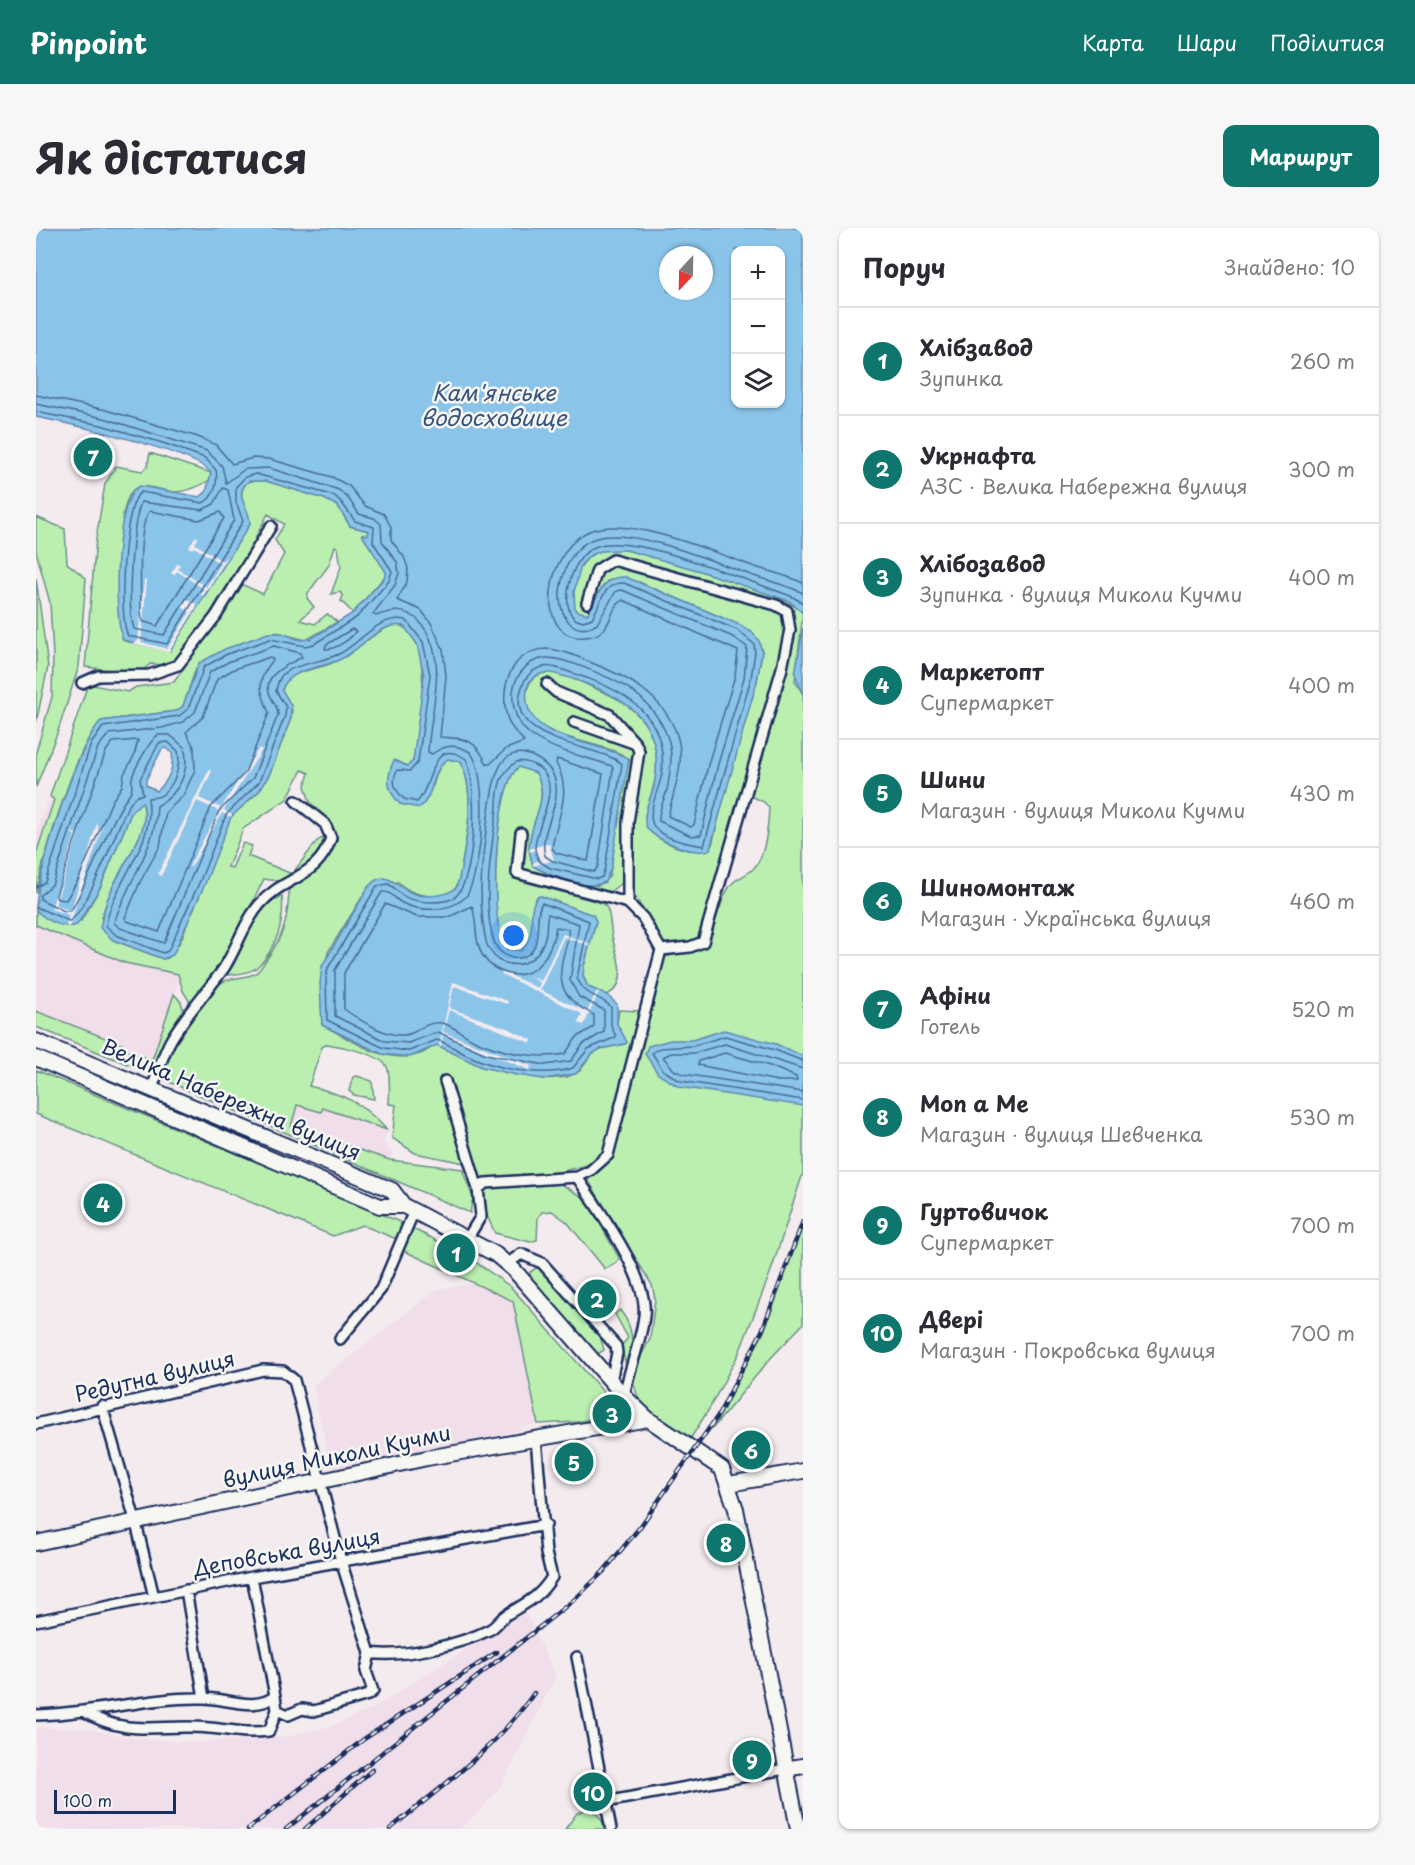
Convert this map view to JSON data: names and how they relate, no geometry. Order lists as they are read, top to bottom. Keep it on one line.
{"streets":{"street":["Велика Набережна вулиця","Редутна вулиця","вулиця Миколи Кучми","Деповська вулиця"]},"crossings":[["Велика Набережна вулиця","вулиця Миколи Кучми"],["Редутна вулиця","вулиця Миколи Кучми"]],"water":["Кам'янське водосховище"],"scale_bar":"100 m","north":"bottom","page":{"header":"Pinpoint","nav":["Карта","Шари","Поділитися"],"title":"Як дістатися","buttons":"Маршрут","heading":["Поруч","Знайдено: 10"],"map_buttons":["+","−"],"list":[{"mark":"1","name":"Хлібзавод","note":"Зупинка","value":"260 m"},{"mark":"2","name":"Укрнафта","note":"АЗС · Велика Набережна вулиця","value":"300 m"},{"mark":"3","name":"Хлібозавод","note":"Зупинка · вулиця Миколи Кучми","value":"400 m"},{"mark":"4","name":"Маркетопт","note":"Супермаркет","value":"400 m"},{"mark":"5","name":"Шини","note":"Магазин · вулиця Миколи Кучми","value":"430 m"},{"mark":"6","name":"Шиномонтаж","note":"Магазин · Українська вулиця","value":"460 m"},{"mark":"7","name":"Афіни","note":"Готель","value":"520 m"},{"mark":"8","name":"Mon a Me","note":"Магазин · вулиця Шевченка","value":"530 m"},{"mark":"9","name":"Гуртовичок","note":"Супермаркет","value":"700 m"},{"mark":"10","name":"Двері","note":"Магазин · Покровська вулиця","value":"700 m"}],"pins":["7","4","1","2","3","6","5","8","9","10"],"scale":"100 m"}}
